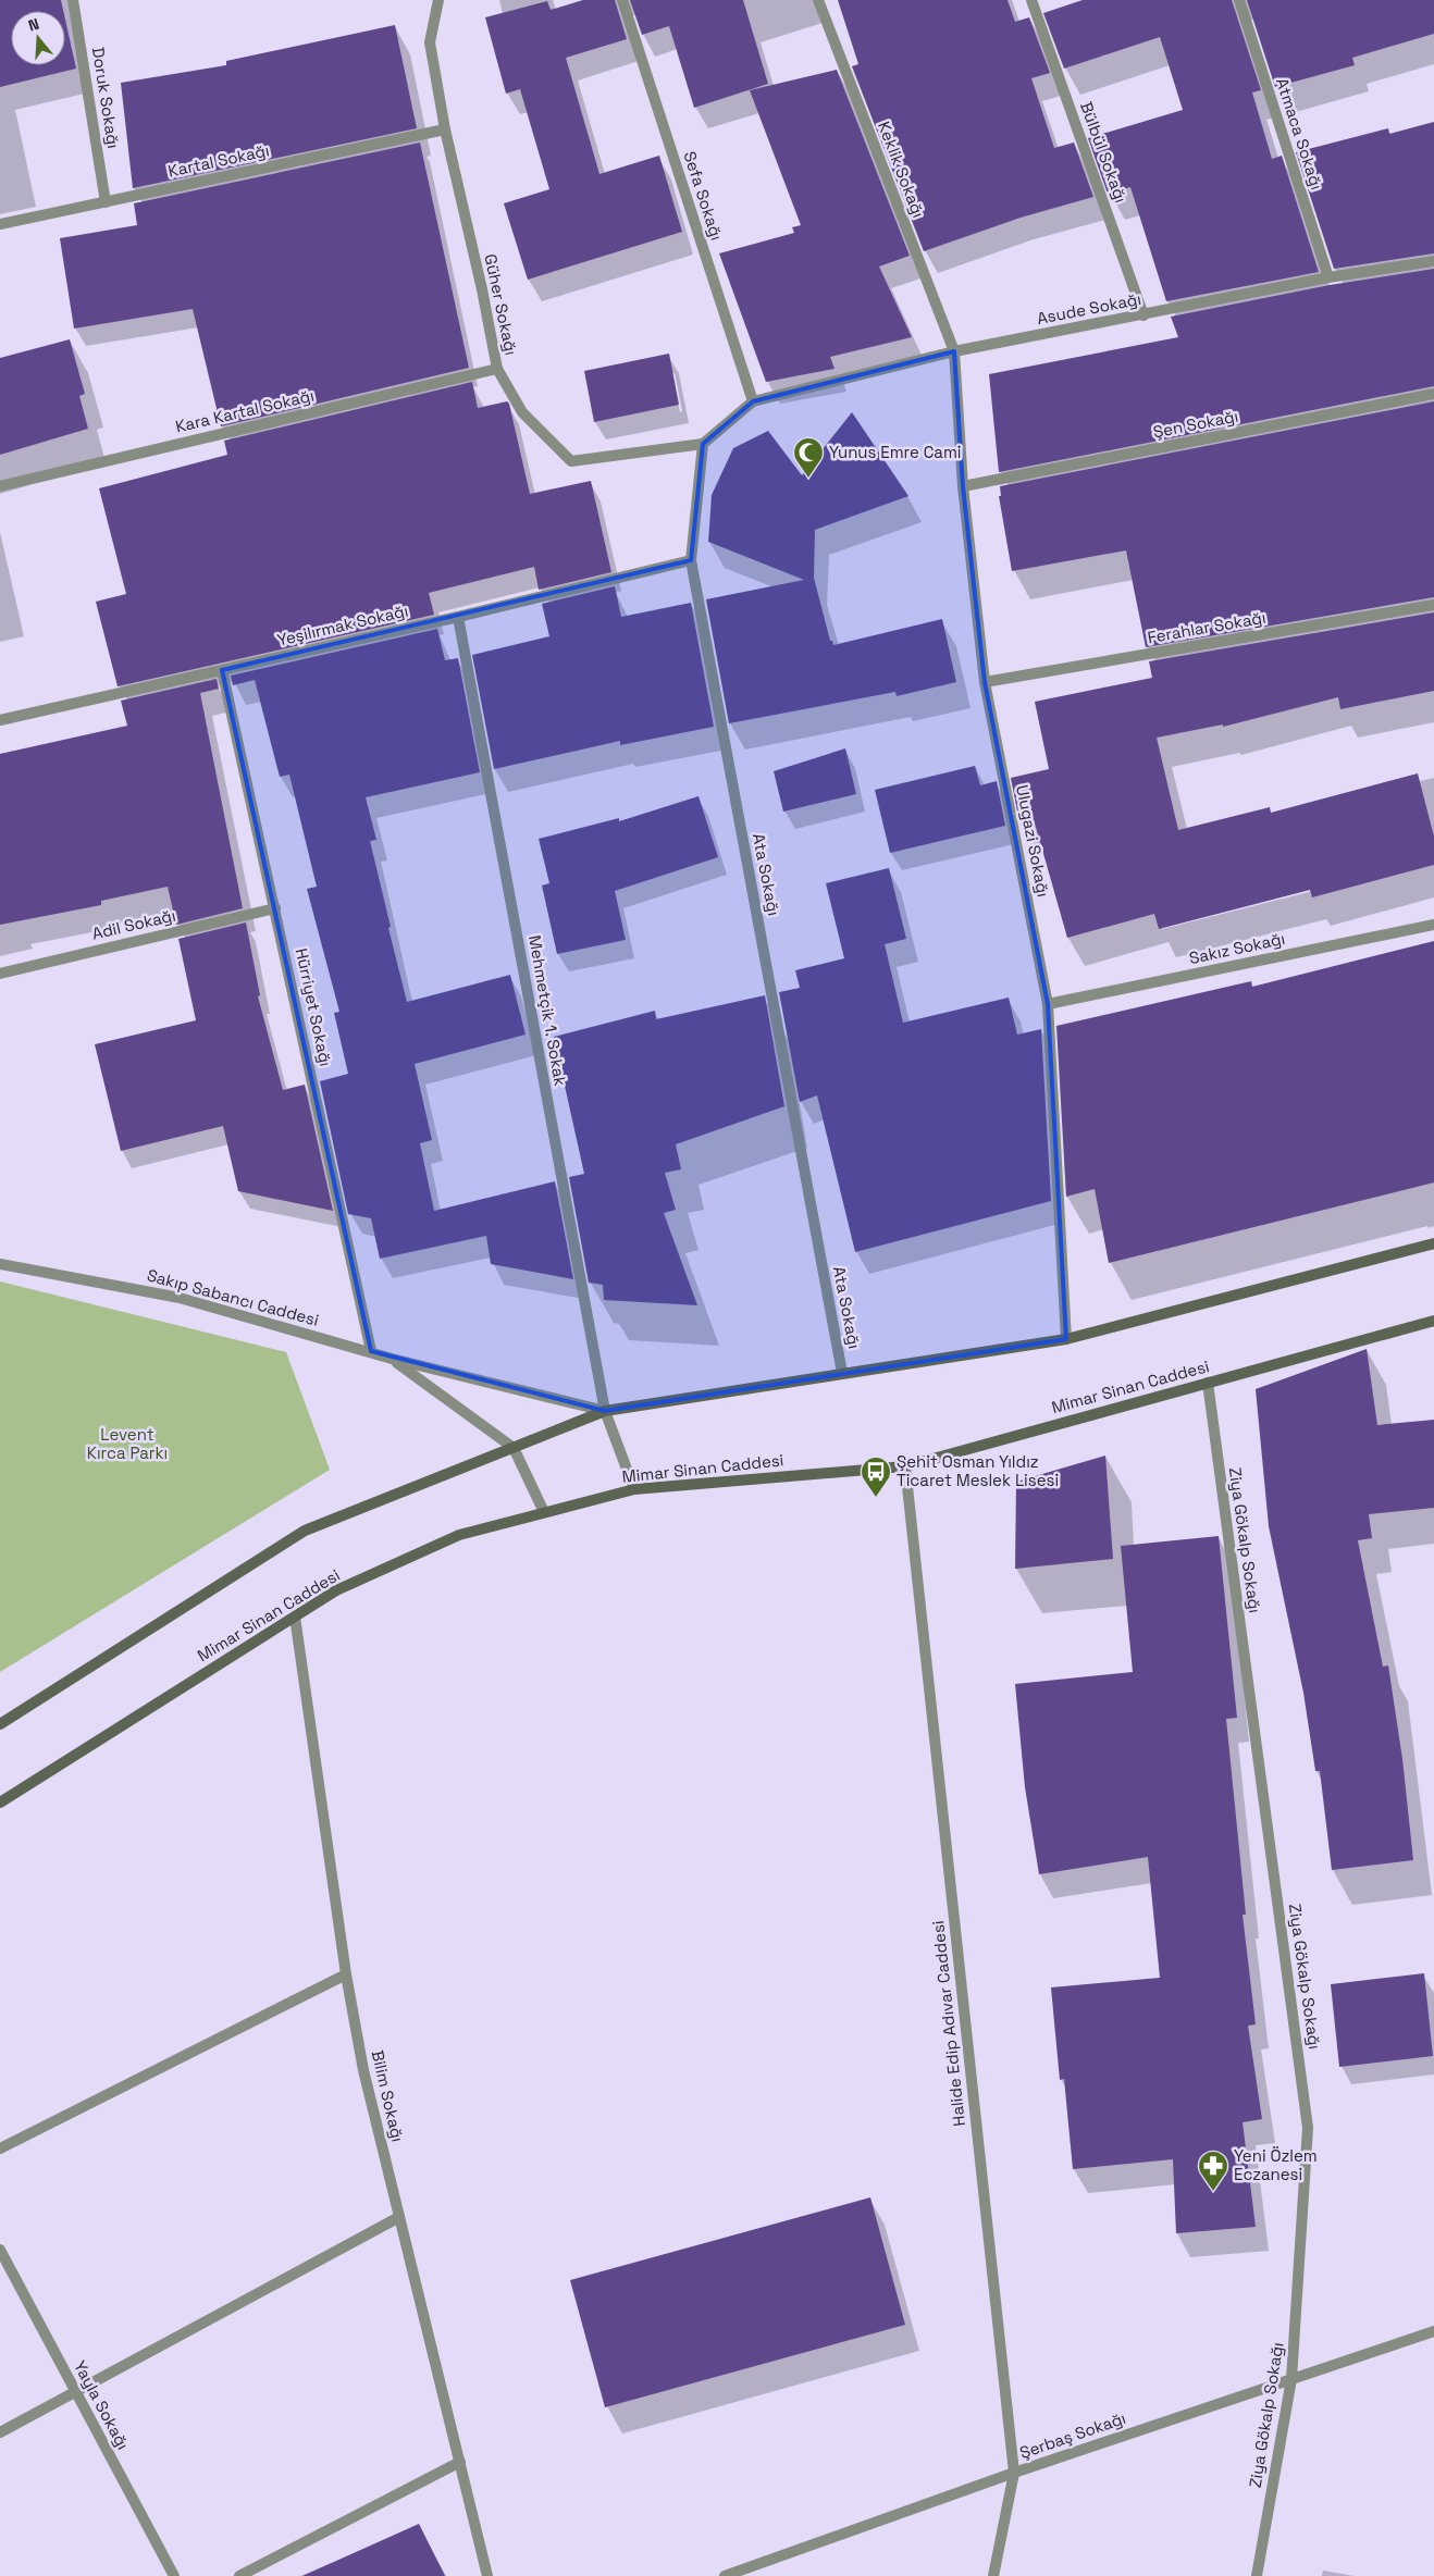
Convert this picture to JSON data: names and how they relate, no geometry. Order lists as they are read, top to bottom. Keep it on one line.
{"streets":{"main road":["Mimar Sinan Caddesi"],"street":["Doruk Sokağı","Atmaca Sokağı","Bülbül Sokağı","Kartal Sokağı","Keklik Sokağı","Sefa Sokağı","Güher Sokağı","Asude Sokağı","Kara Kartal Sokağı","Şen Sokağı","Yeşilırmak Sokağı","Ferahlar Sokağı","Ulugazi Sokağı","Ata Sokağı","Adil Sokağı","Sakız Sokağı","Hürriyet Sokağı","Mehmetçik 1. Sokak","Sakıp Sabancı Caddesi","Ziya Gökalp Sokağı","Halide Edip Adıvar Caddesi","Bilim Sokağı","Yayla Sokağı","Şerbaş Sokağı"]},"crossings":[["Doruk Sokağı","Kartal Sokağı"],["Atmaca Sokağı","Asude Sokağı"],["Bülbül Sokağı","Asude Sokağı"],["Kartal Sokağı","Güher Sokağı"],["Keklik Sokağı","Asude Sokağı"],["Keklik Sokağı","Ulugazi Sokağı"],["Sefa Sokağı","Asude Sokağı"],["Güher Sokağı","Kara Kartal Sokağı"],["Güher Sokağı","Ata Sokağı"],["Asude Sokağı","Ulugazi Sokağı"],["Şen Sokağı","Ulugazi Sokağı"],["Yeşilırmak Sokağı","Ata Sokağı"],["Yeşilırmak Sokağı","Hürriyet Sokağı"],["Yeşilırmak Sokağı","Mehmetçik 1. Sokak"],["Ferahlar Sokağı","Ulugazi Sokağı"],["Ulugazi Sokağı","Sakız Sokağı"],["Adil Sokağı","Hürriyet Sokağı"],["Hürriyet Sokağı","Sakıp Sabancı Caddesi"],["Mehmetçik 1. Sokak","Mimar Sinan Caddesi"],["Mimar Sinan Caddesi","Ziya Gökalp Sokağı"],["Mimar Sinan Caddesi","Halide Edip Adıvar Caddesi"],["Mimar Sinan Caddesi","Bilim Sokağı"],["Ziya Gökalp Sokağı","Şerbaş Sokağı"],["Halide Edip Adıvar Caddesi","Şerbaş Sokağı"]],"parks":["Levent Kırca Parkı"],"places":{"mosque":["Yunus Emre Cami"],"bus stop":["Şehit Osman Yıldız Ticaret Meslek Lisesi"],"pharmacy":["Yeni Özlem Eczanesi"]},"north":"top"}
